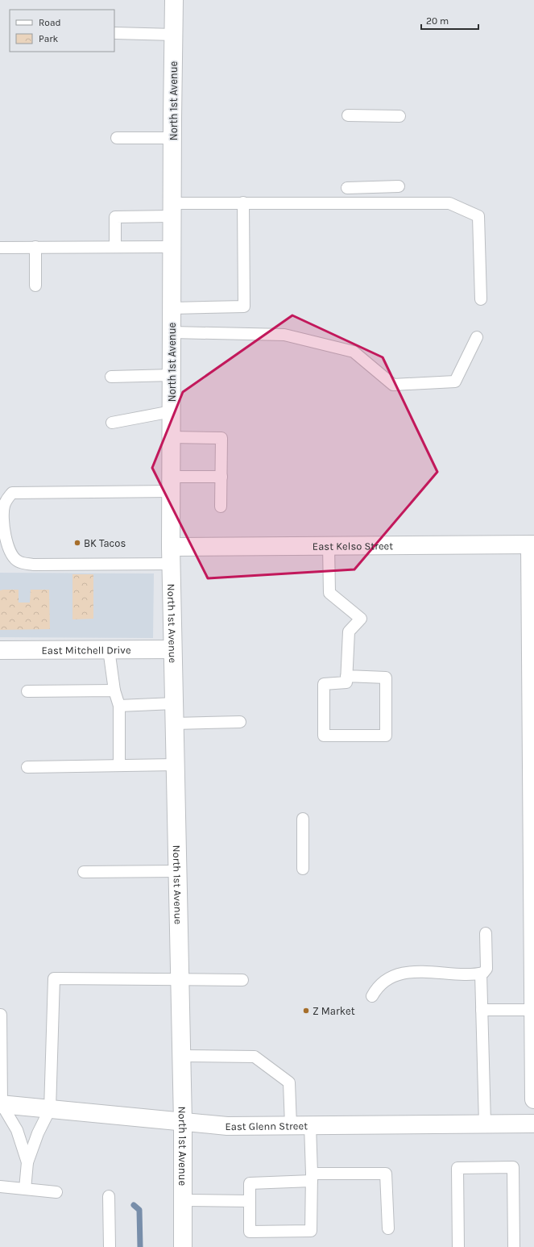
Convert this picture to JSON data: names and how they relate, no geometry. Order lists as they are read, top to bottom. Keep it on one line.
{"streets":{"street":["North 1st Avenue","East Kelso Street","East Mitchell Drive","East Glenn Street"]},"crossings":[["North 1st Avenue","East Kelso Street"],["North 1st Avenue","East Mitchell Drive"],["North 1st Avenue","East Glenn Street"]],"places":["BK Tacos","Z Market"],"legend":["Road","Park"],"scale_bar":"20 m"}
